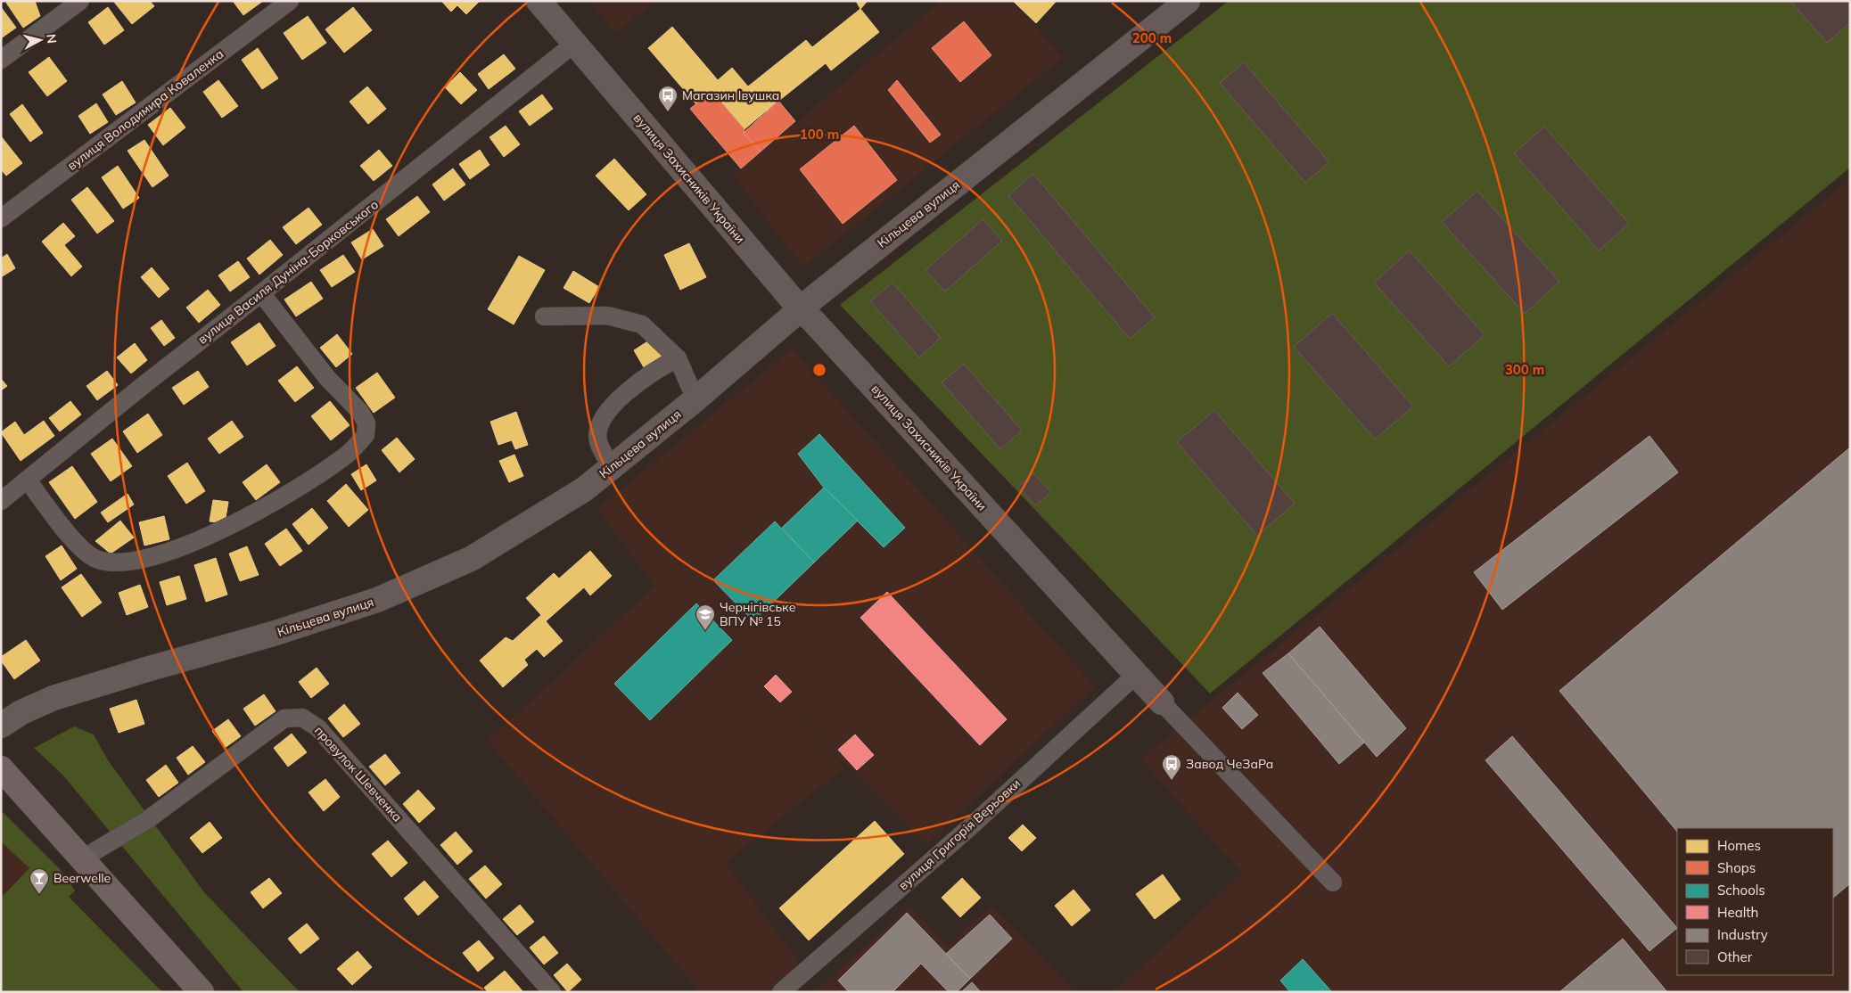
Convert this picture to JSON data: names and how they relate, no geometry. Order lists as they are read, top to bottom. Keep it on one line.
{"streets":{"main road":["вулиця Захисників України","Кільцева вулиця"],"street":["вулиця Володимира Коваленка","вулиця Василя Дуніна-Борковського","провулок Шевченка","вулиця Григорія Верьовки"]},"crossings":[["вулиця Захисників України","Кільцева вулиця"],["вулиця Захисників України","вулиця Василя Дуніна-Борковського"],["вулиця Захисників України","вулиця Григорія Верьовки"]],"places":{"bus stop":["Магазин Івушка","Завод ЧеЗаРа"],"school or university":["Чернігівське ВПУ № 15"],"bar":["Beerwelle"]},"legend":["Homes","Shops","Schools","Health","Industry","Other"],"north":"right","rings":["200 m","100 m","300 m"]}
